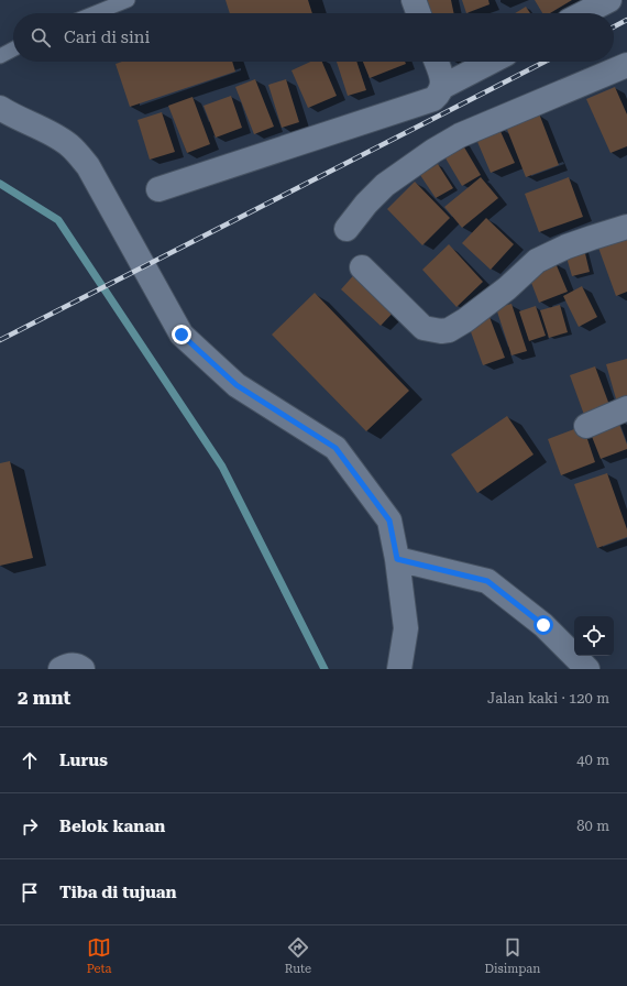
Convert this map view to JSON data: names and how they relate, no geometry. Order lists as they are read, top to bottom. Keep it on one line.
{"page":{"search":"Cari di sini","heading":["2 mnt","Jalan kaki · 120 m"],"list":[["Lurus","40 m"],["Belok kanan","80 m"],"Tiba di tujuan"],"nav":["Peta","Rute","Disimpan"]}}
